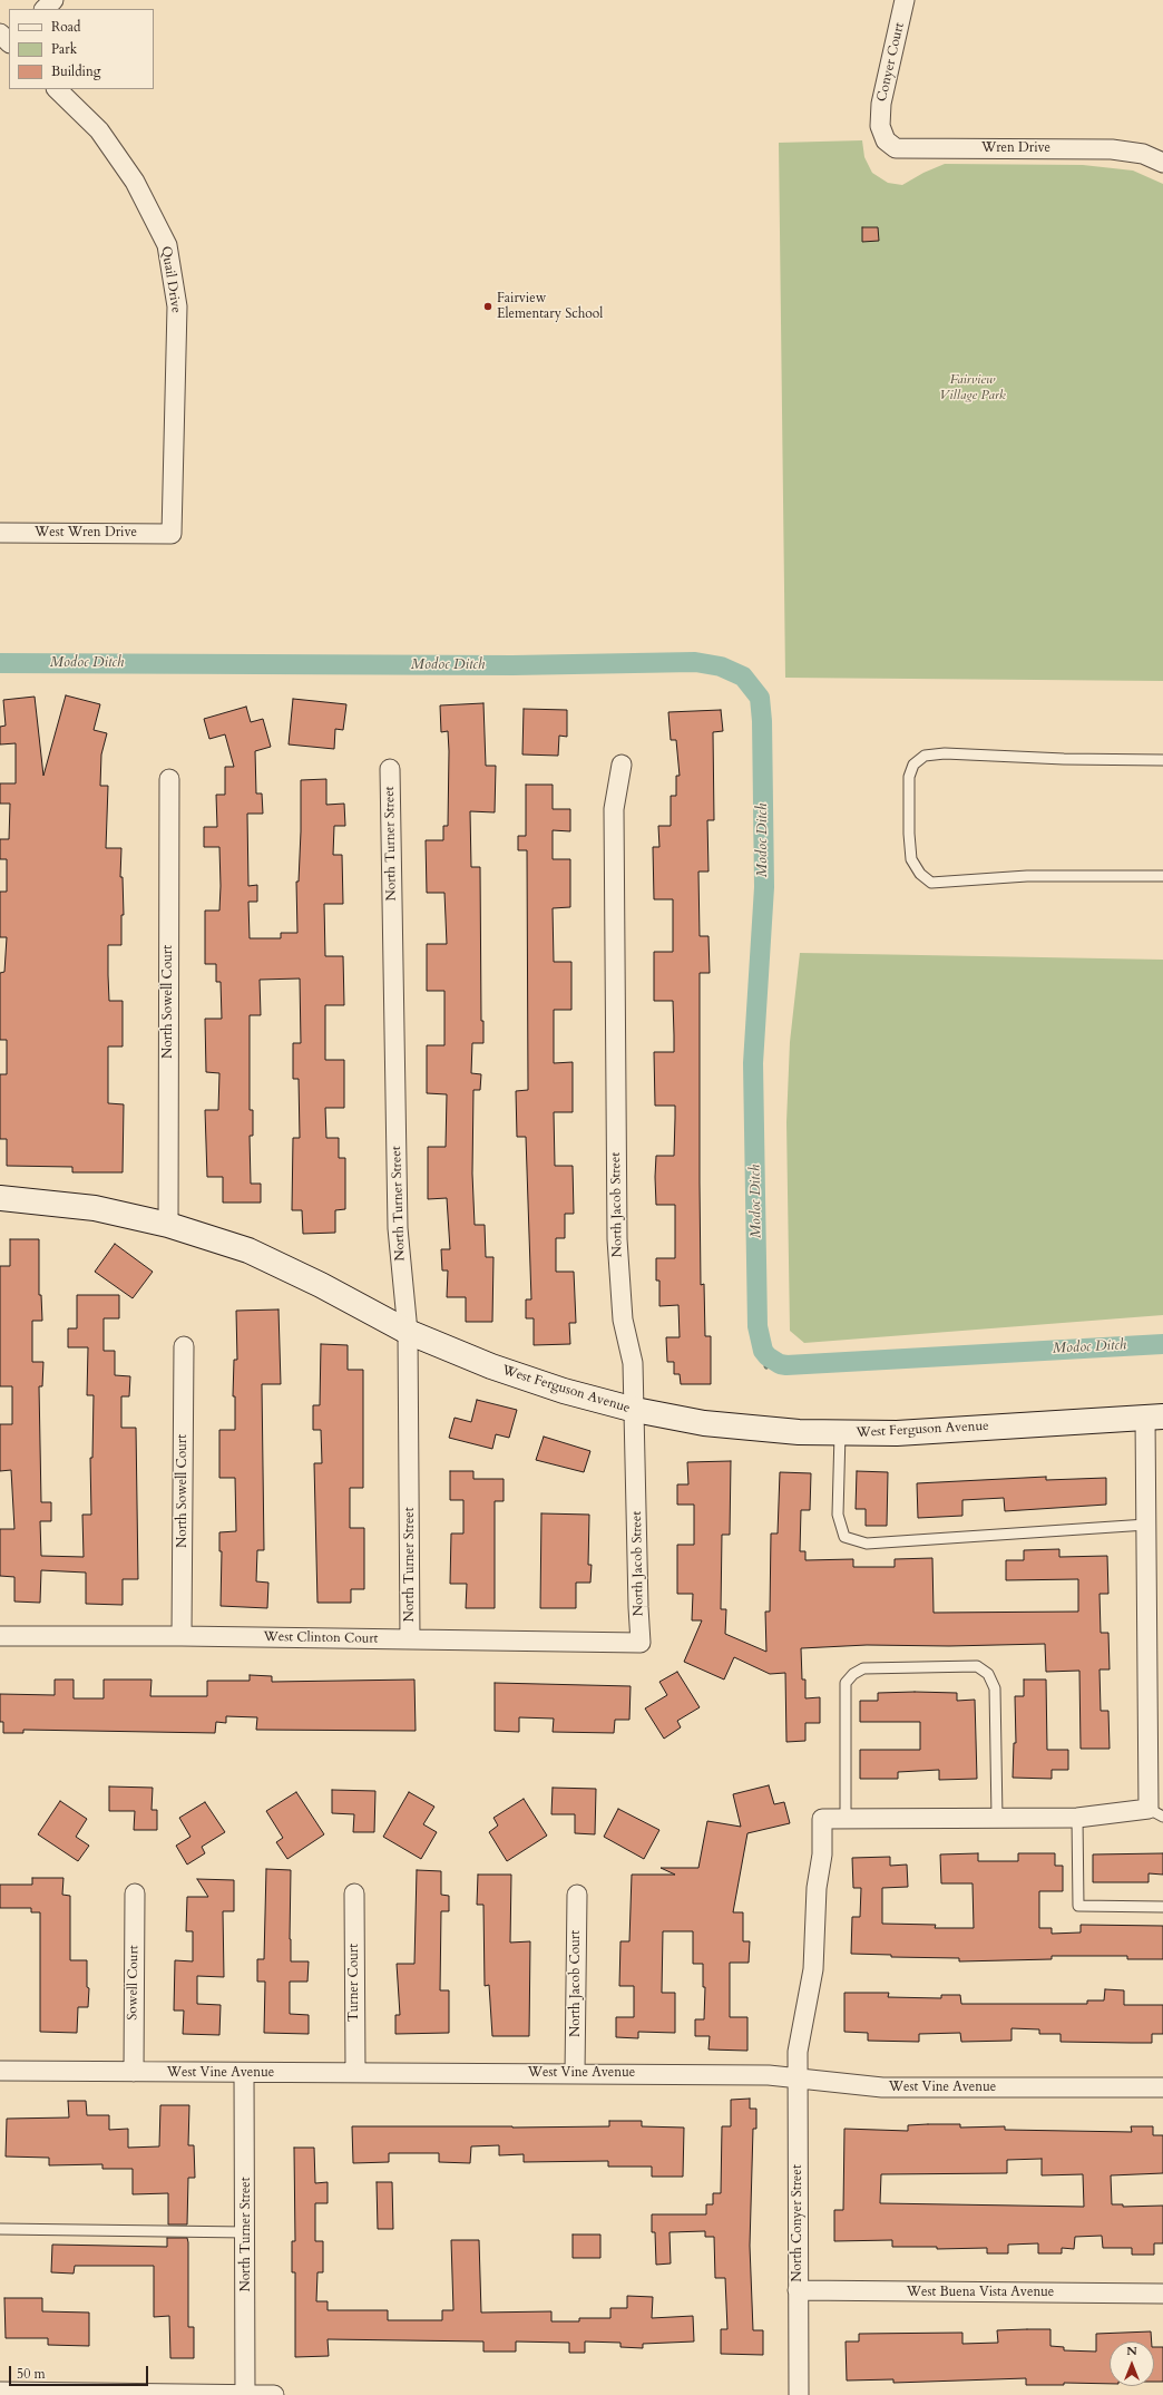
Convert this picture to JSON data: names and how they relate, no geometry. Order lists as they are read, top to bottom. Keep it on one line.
{"streets":{"street":["Conyer Court","Wren Drive","Quail Drive","West Wren Drive","North Turner Street","North Sowell Court","North Jacob Street","West Ferguson Avenue","West Clinton Court","Sowell Court","Turner Court","North Jacob Court","West Vine Avenue","North Conyer Street","West Buena Vista Avenue"]},"crossings":[["Conyer Court","Wren Drive"],["Quail Drive","West Wren Drive"],["North Turner Street","West Ferguson Avenue"],["North Turner Street","West Clinton Court"],["North Turner Street","West Vine Avenue"],["North Sowell Court","West Ferguson Avenue"],["North Sowell Court","West Clinton Court"],["North Jacob Street","West Ferguson Avenue"],["North Jacob Street","West Clinton Court"],["Sowell Court","West Vine Avenue"],["Turner Court","West Vine Avenue"],["North Jacob Court","West Vine Avenue"],["West Vine Avenue","North Conyer Street"],["North Conyer Street","West Buena Vista Avenue"]],"water":["Modoc Ditch"],"parks":["Fairview Village Park"],"places":["Fairview Elementary School"],"legend":["Road","Park","Building"],"scale_bar":"50 m","north":"top"}
